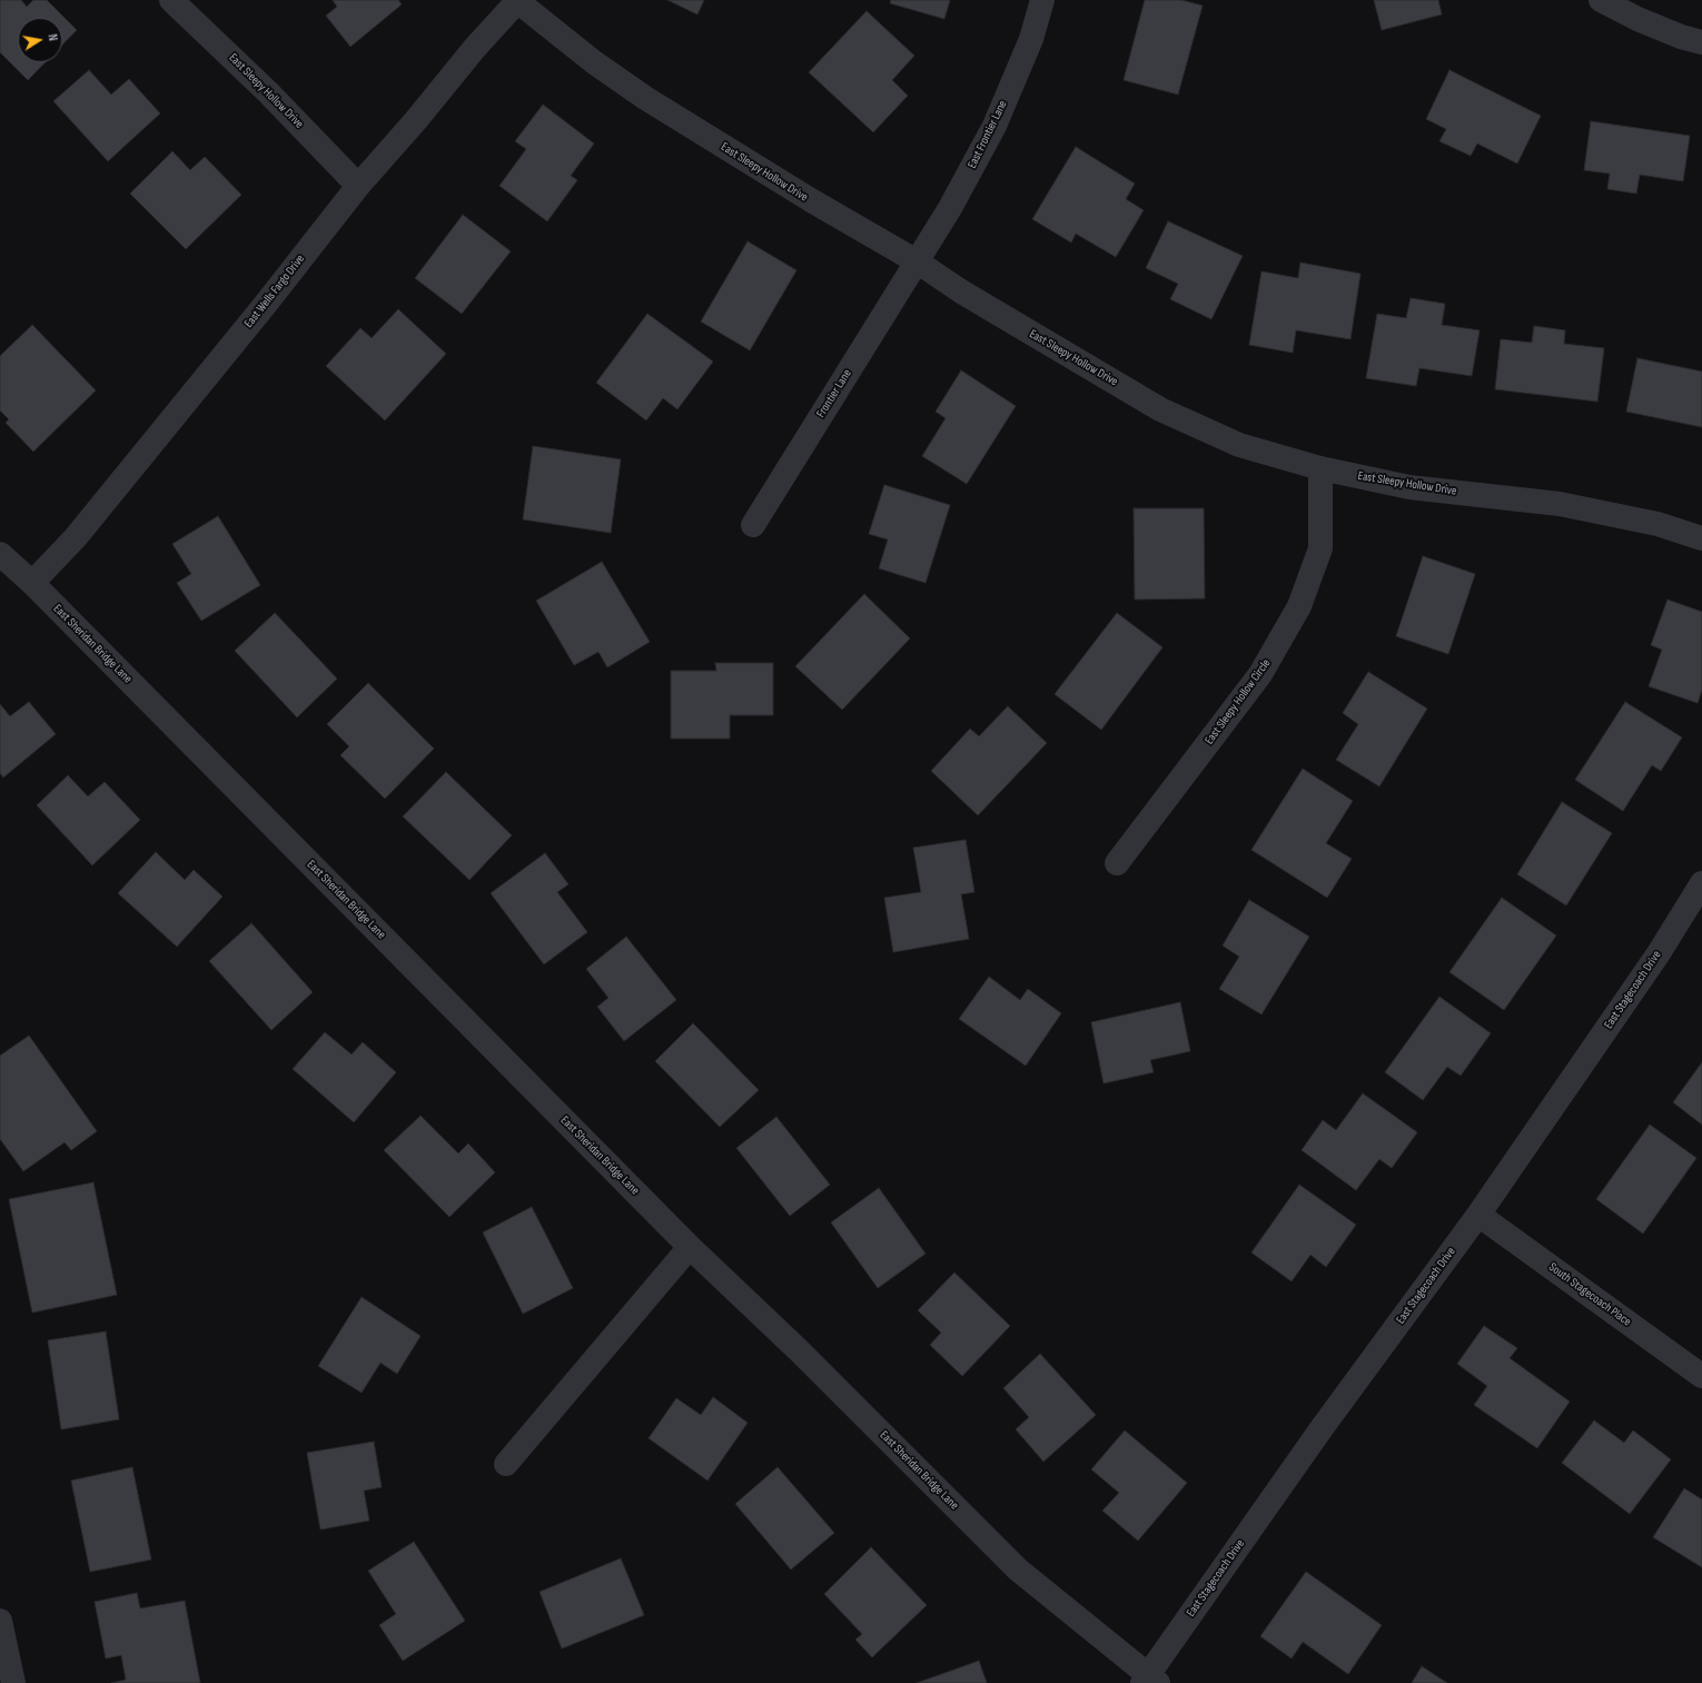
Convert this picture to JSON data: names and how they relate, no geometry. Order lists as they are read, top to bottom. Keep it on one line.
{"streets":{"street":["East Sleepy Hollow Drive","East Frontier Lane","East Wells Fargo Drive","Frontier Lane","East Sheridan Bridge Lane","East Sleepy Hollow Circle","East Stagecoach Drive","South Stagecoach Place"]},"crossings":[["East Sleepy Hollow Drive","East Frontier Lane"],["East Sleepy Hollow Drive","East Wells Fargo Drive"],["East Sleepy Hollow Drive","Frontier Lane"],["East Sleepy Hollow Drive","East Sleepy Hollow Circle"],["East Frontier Lane","Frontier Lane"],["East Wells Fargo Drive","East Sheridan Bridge Lane"],["East Sheridan Bridge Lane","East Stagecoach Drive"],["East Stagecoach Drive","South Stagecoach Place"]],"north":"right"}
